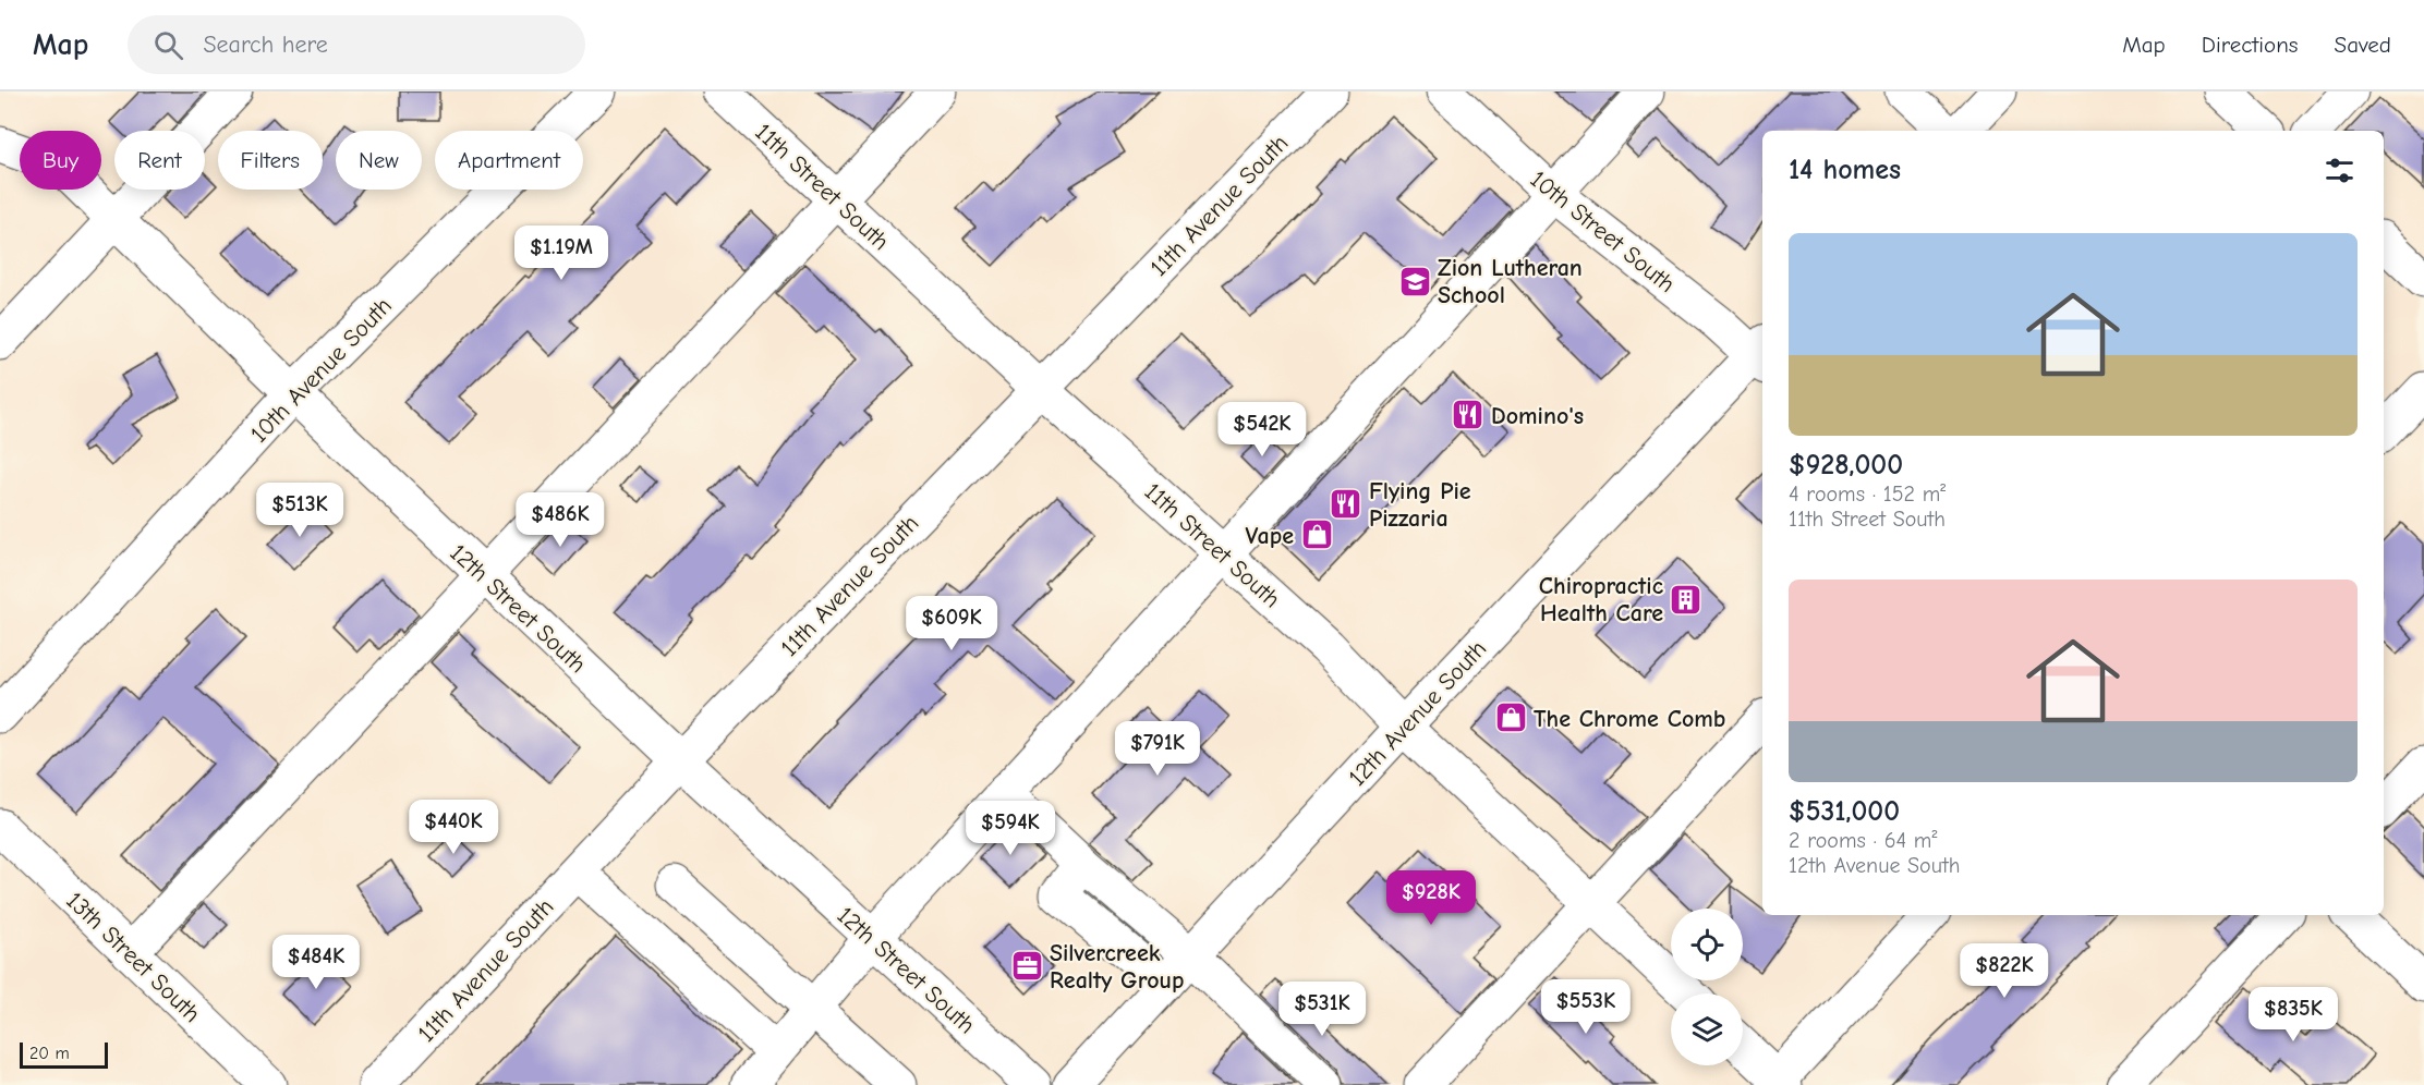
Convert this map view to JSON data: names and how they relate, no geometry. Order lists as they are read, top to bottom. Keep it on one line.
{"streets":{"street":["11th Street South","11th Avenue South","10th Street South","10th Avenue South","12th Street South","12th Avenue South","13th Street South"]},"crossings":[["11th Street South","11th Avenue South"],["11th Street South","12th Avenue South"],["11th Avenue South","12th Street South"],["10th Street South","12th Avenue South"],["10th Avenue South","12th Street South"]],"places":{"school or university":["Zion Lutheran School"],"restaurant":["Domino's","Flying Pie Pizzaria"],"shop":["Vape","The Chrome Comb"],"building":["Chiropractic Health Care"],"office":["Silvercreek Realty Group"]},"scale_bar":"20 m","page":{"header":"Map","search":"Search here","nav":["Map","Directions","Saved"],"chip":["Buy","Rent","Filters","New","Apartment"],"heading":"14 homes","list":[{"name":"$928,000","note":"4 rooms · 152 m² · 11th Street South"},{"name":"$531,000","note":"2 rooms · 64 m² · 12th Avenue South"}],"price":["$1.19M","$542K","$513K","$486K","$609K","$791K","$440K","$594K","$928K","$484K","$822K","$553K","$531K","$835K"],"scale":"20 m"}}
